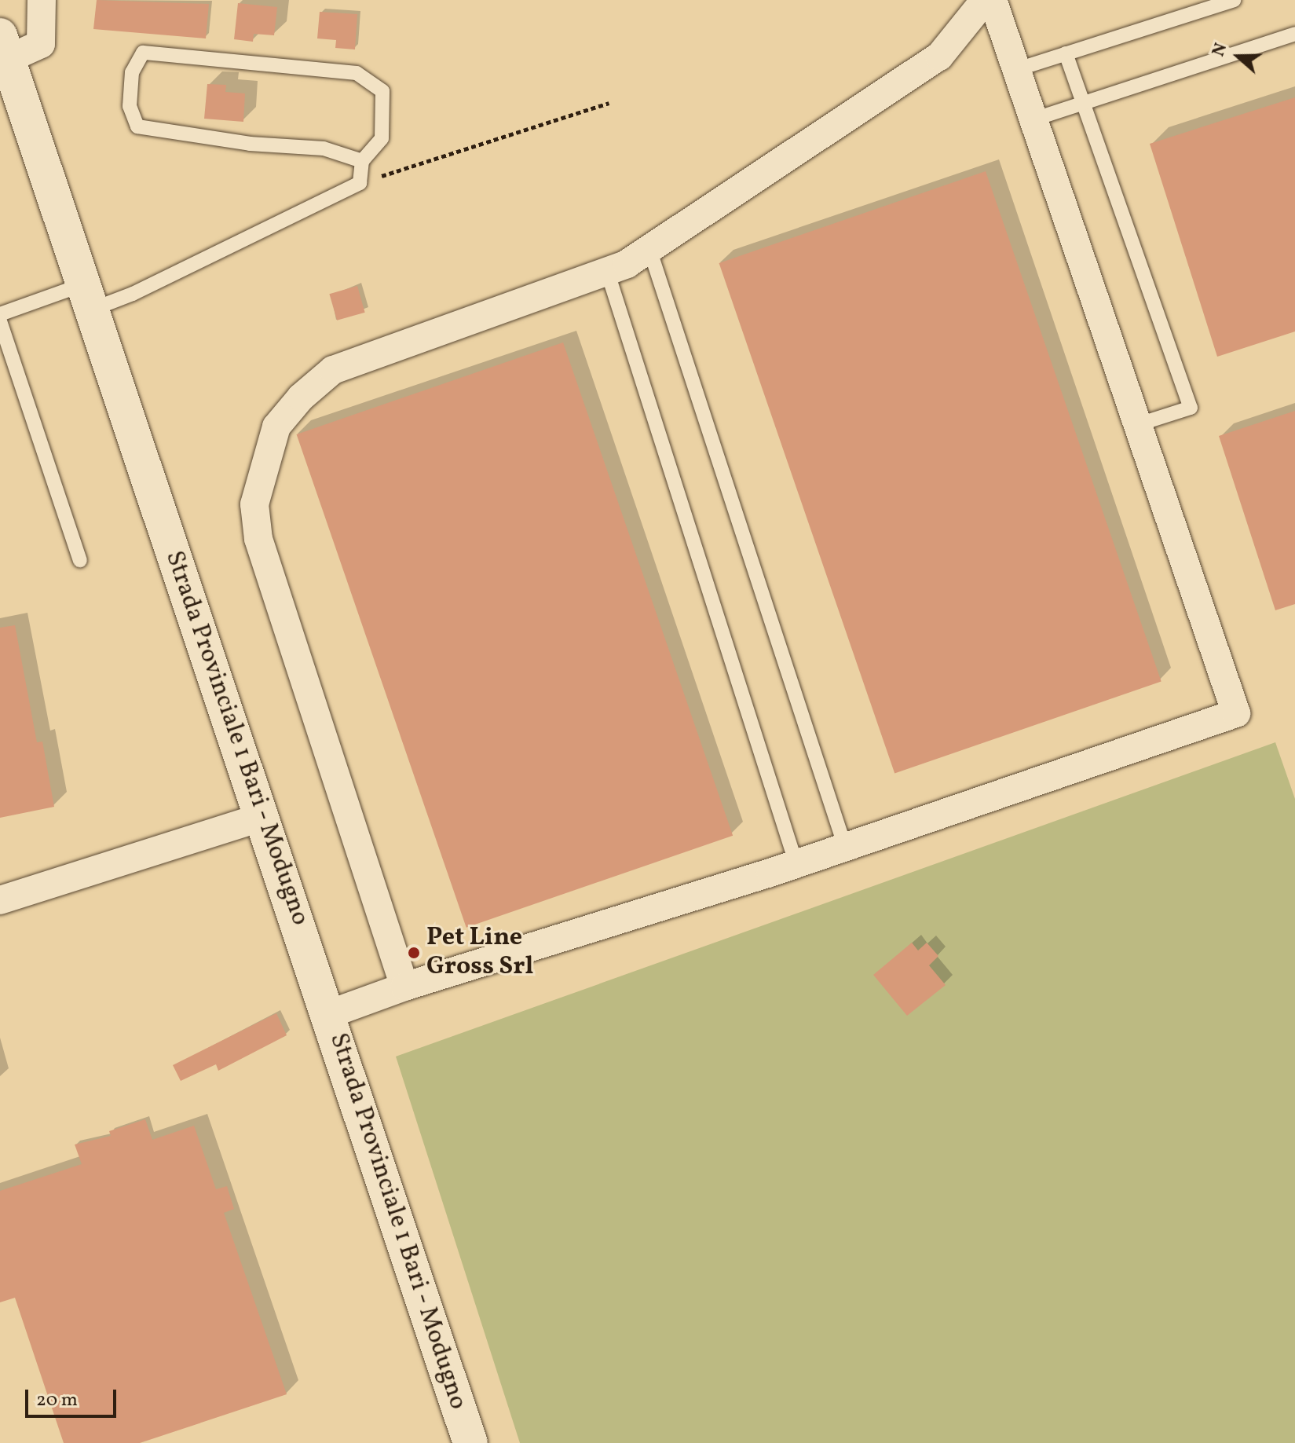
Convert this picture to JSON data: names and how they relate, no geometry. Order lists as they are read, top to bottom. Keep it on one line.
{"streets":{"street":["Strada Provinciale 1 Bari - Modugno"]},"places":["Pet Line Gross Srl"],"scale_bar":"20 m","north":"left"}
